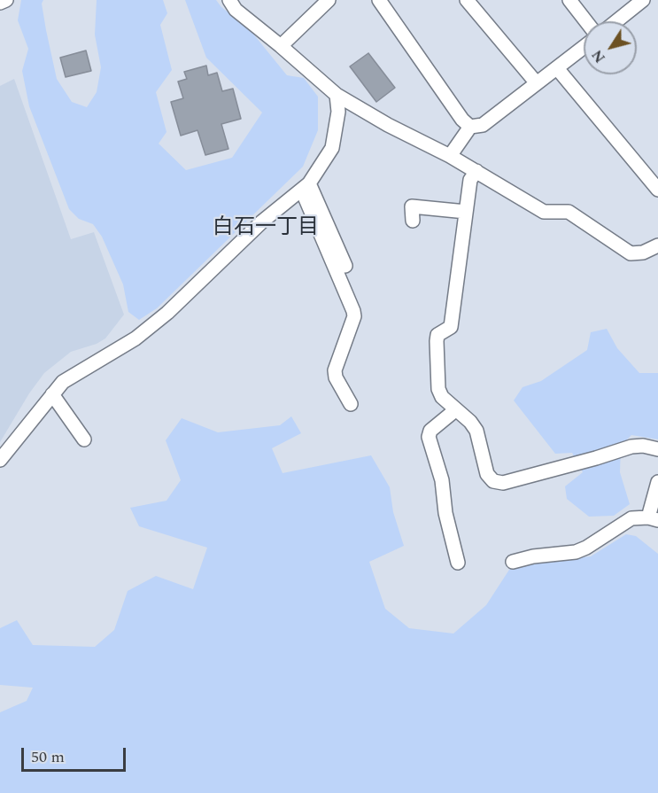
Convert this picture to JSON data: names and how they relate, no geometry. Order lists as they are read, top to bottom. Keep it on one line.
{"districts":["白石一丁目"],"scale_bar":"50 m","north":"bottom left"}
